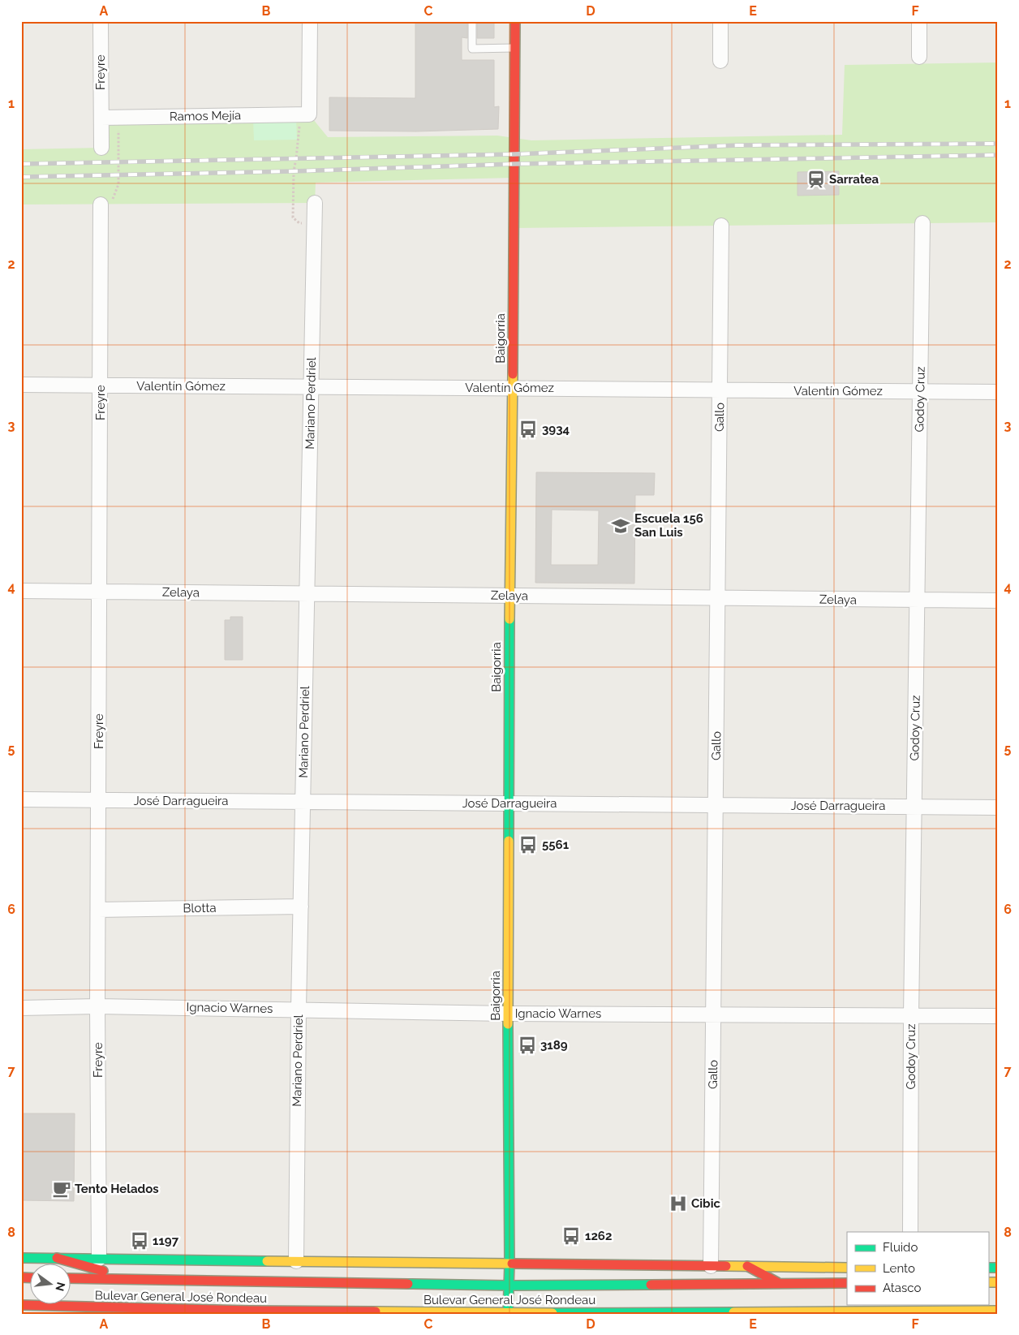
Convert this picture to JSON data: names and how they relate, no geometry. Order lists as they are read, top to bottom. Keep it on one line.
{"streets":{"main road":["Baigorria","Bulevar General José Rondeau"],"street":["Freyre","Ramos Mejía","Valentín Gómez","Godoy Cruz","Mariano Perdriel","Gallo","Zelaya","José Darragueira","Blotta","Ignacio Warnes"]},"crossings":[["Freyre","Ramos Mejía"],["Freyre","Valentín Gómez"],["Freyre","Zelaya"],["Freyre","José Darragueira"],["Freyre","Blotta"],["Freyre","Ignacio Warnes"],["Baigorria","Valentín Gómez"],["Baigorria","Zelaya"],["Baigorria","José Darragueira"],["Baigorria","Ignacio Warnes"],["Baigorria","Bulevar General José Rondeau"],["Valentín Gómez","Godoy Cruz"],["Valentín Gómez","Mariano Perdriel"],["Valentín Gómez","Gallo"],["Godoy Cruz","Zelaya"],["Godoy Cruz","José Darragueira"],["Godoy Cruz","Ignacio Warnes"],["Mariano Perdriel","Zelaya"],["Mariano Perdriel","José Darragueira"],["Mariano Perdriel","Blotta"],["Mariano Perdriel","Ignacio Warnes"],["Gallo","Zelaya"],["Gallo","José Darragueira"],["Gallo","Ignacio Warnes"]],"places":{"station":["Sarratea"],"bus stop":["3934","5561","3189","1262","1197"],"school or university":["Escuela 156 San Luis"],"cafe":["Tento Helados"],"hospital":["Cibic"]},"legend":["Fluido","Lento","Atasco"],"north":"right","grid":{"columns":["A","B","C","D","E","F"],"rows":["1","2","3","4","5","6","7","8"]}}
